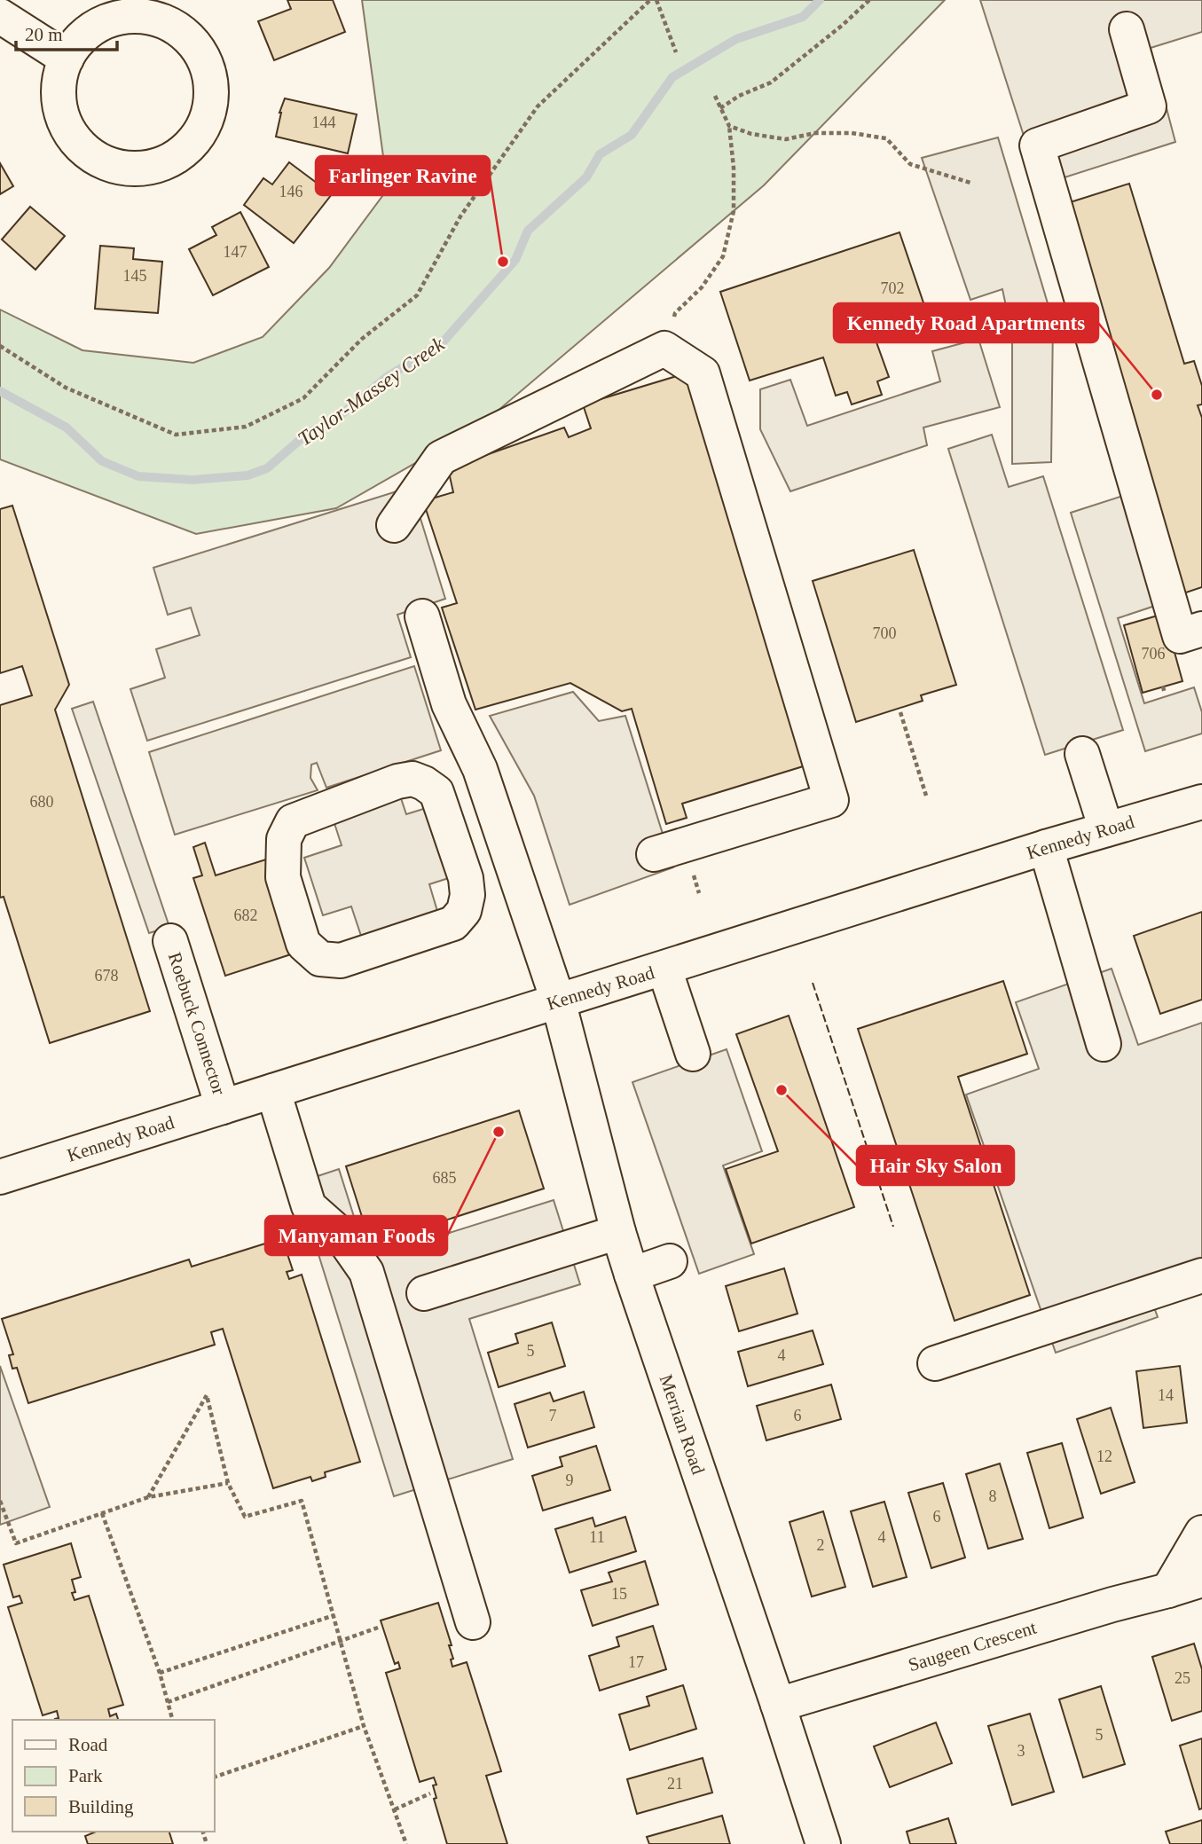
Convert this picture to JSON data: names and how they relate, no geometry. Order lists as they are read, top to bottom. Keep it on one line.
{"streets":{"street":["Kennedy Road","Roebuck Connector","Merrian Road","Saugeen Crescent"]},"crossings":[["Kennedy Road","Roebuck Connector"],["Kennedy Road","Merrian Road"],["Merrian Road","Saugeen Crescent"]],"water":["Taylor-Massey Creek"],"places":["Farlinger Ravine","Kennedy Road Apartments","Hair Sky Salon","Manyaman Foods"],"house_numbers":["144","146","147","145","702","700","706","680","682","678","685","5","4","14","7","6","12","9","8","6","11","4","2","15","17","25","5","3","21"],"legend":["Road","Park","Building"],"scale_bar":"20 m"}
